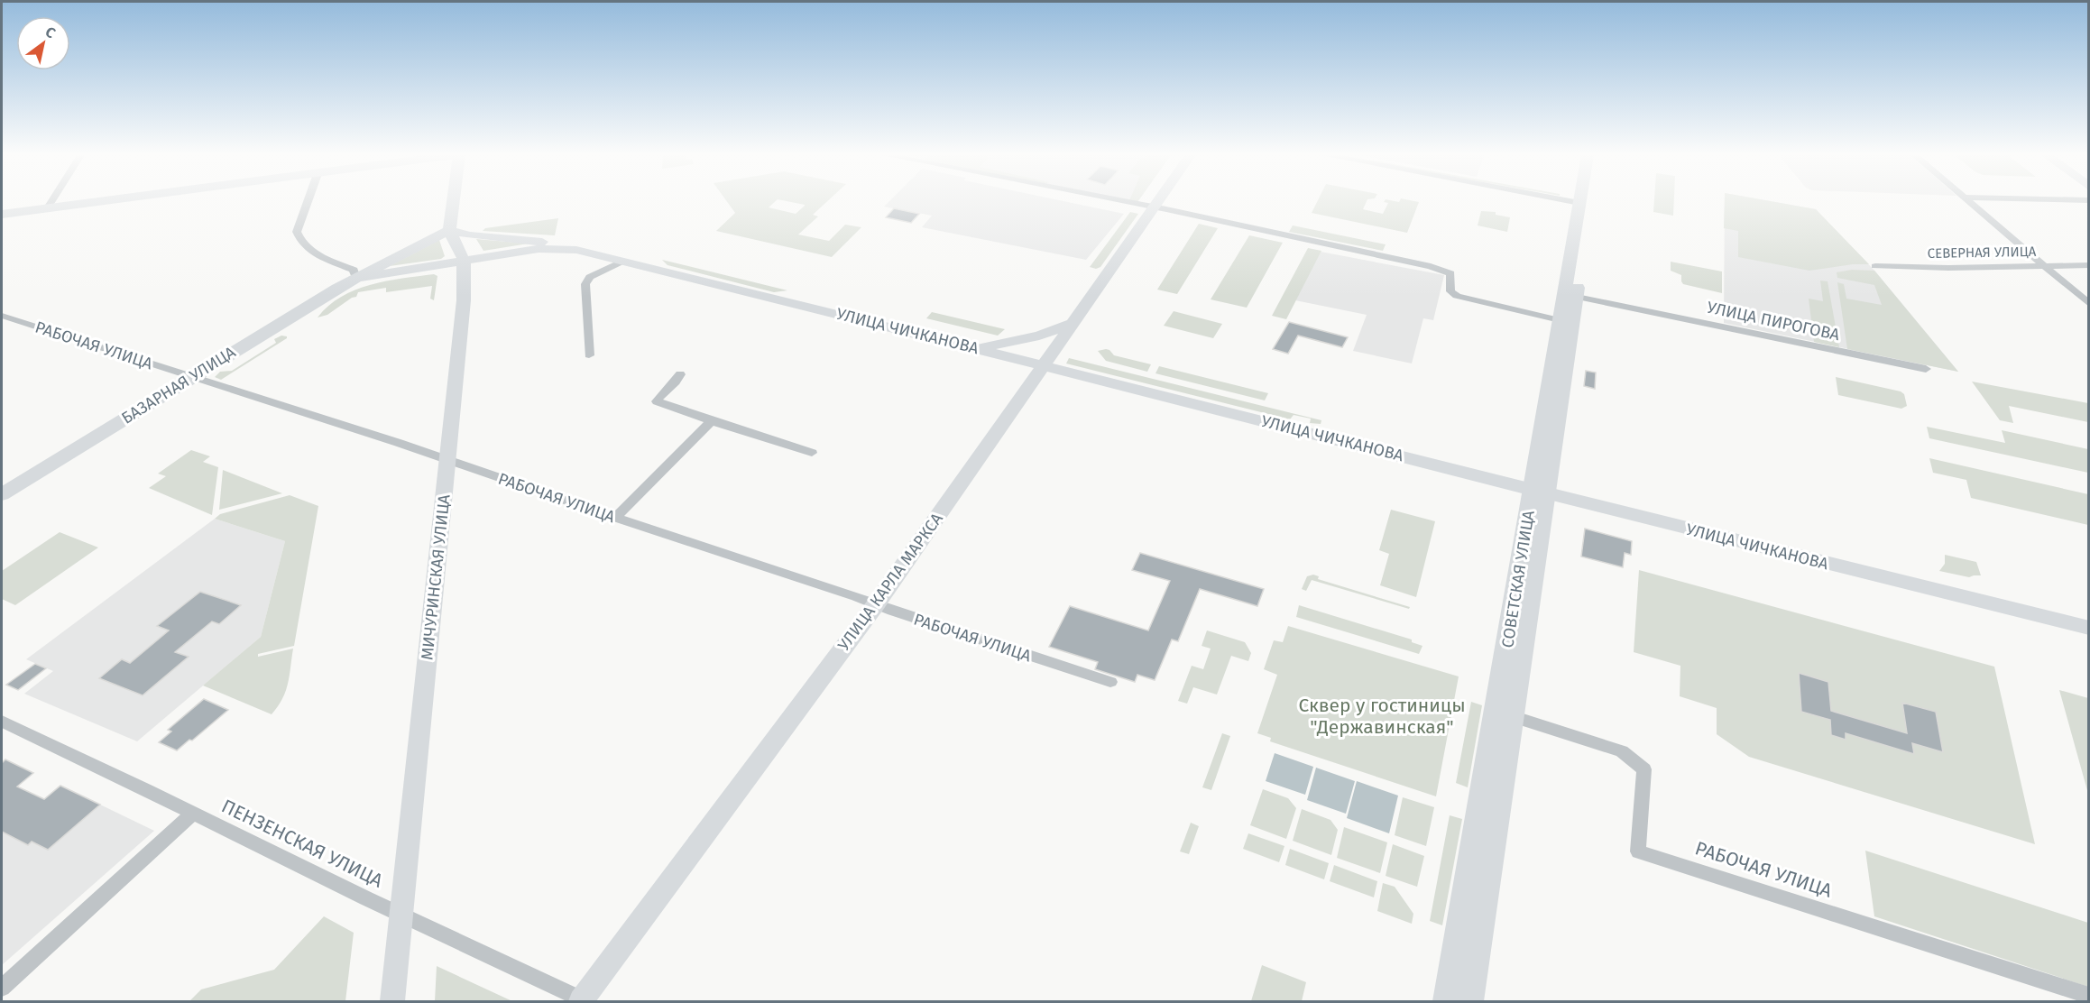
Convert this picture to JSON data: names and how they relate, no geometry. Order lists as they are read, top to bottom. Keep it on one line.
{"streets":{"main road":["УЛИЦА ЧИЧКАНОВА","БАЗАРНАЯ УЛИЦА","МИЧУРИНСКАЯ УЛИЦА","СОВЕТСКАЯ УЛИЦА","УЛИЦА КАРЛА МАРКСА"],"street":["СЕВЕРНАЯ УЛИЦА","УЛИЦА ПИРОГОВА","РАБОЧАЯ УЛИЦА","ПЕНЗЕНСКАЯ УЛИЦА"]},"crossings":[["УЛИЦА ЧИЧКАНОВА","СОВЕТСКАЯ УЛИЦА"],["УЛИЦА ЧИЧКАНОВА","УЛИЦА КАРЛА МАРКСА"],["РАБОЧАЯ УЛИЦА","БАЗАРНАЯ УЛИЦА"],["РАБОЧАЯ УЛИЦА","МИЧУРИНСКАЯ УЛИЦА"],["РАБОЧАЯ УЛИЦА","УЛИЦА КАРЛА МАРКСА"],["БАЗАРНАЯ УЛИЦА","МИЧУРИНСКАЯ УЛИЦА"],["МИЧУРИНСКАЯ УЛИЦА","ПЕНЗЕНСКАЯ УЛИЦА"],["УЛИЦА КАРЛА МАРКСА","ПЕНЗЕНСКАЯ УЛИЦА"]],"parks":["Сквер у гостиницы \"Державинская\""],"north":"top right"}
